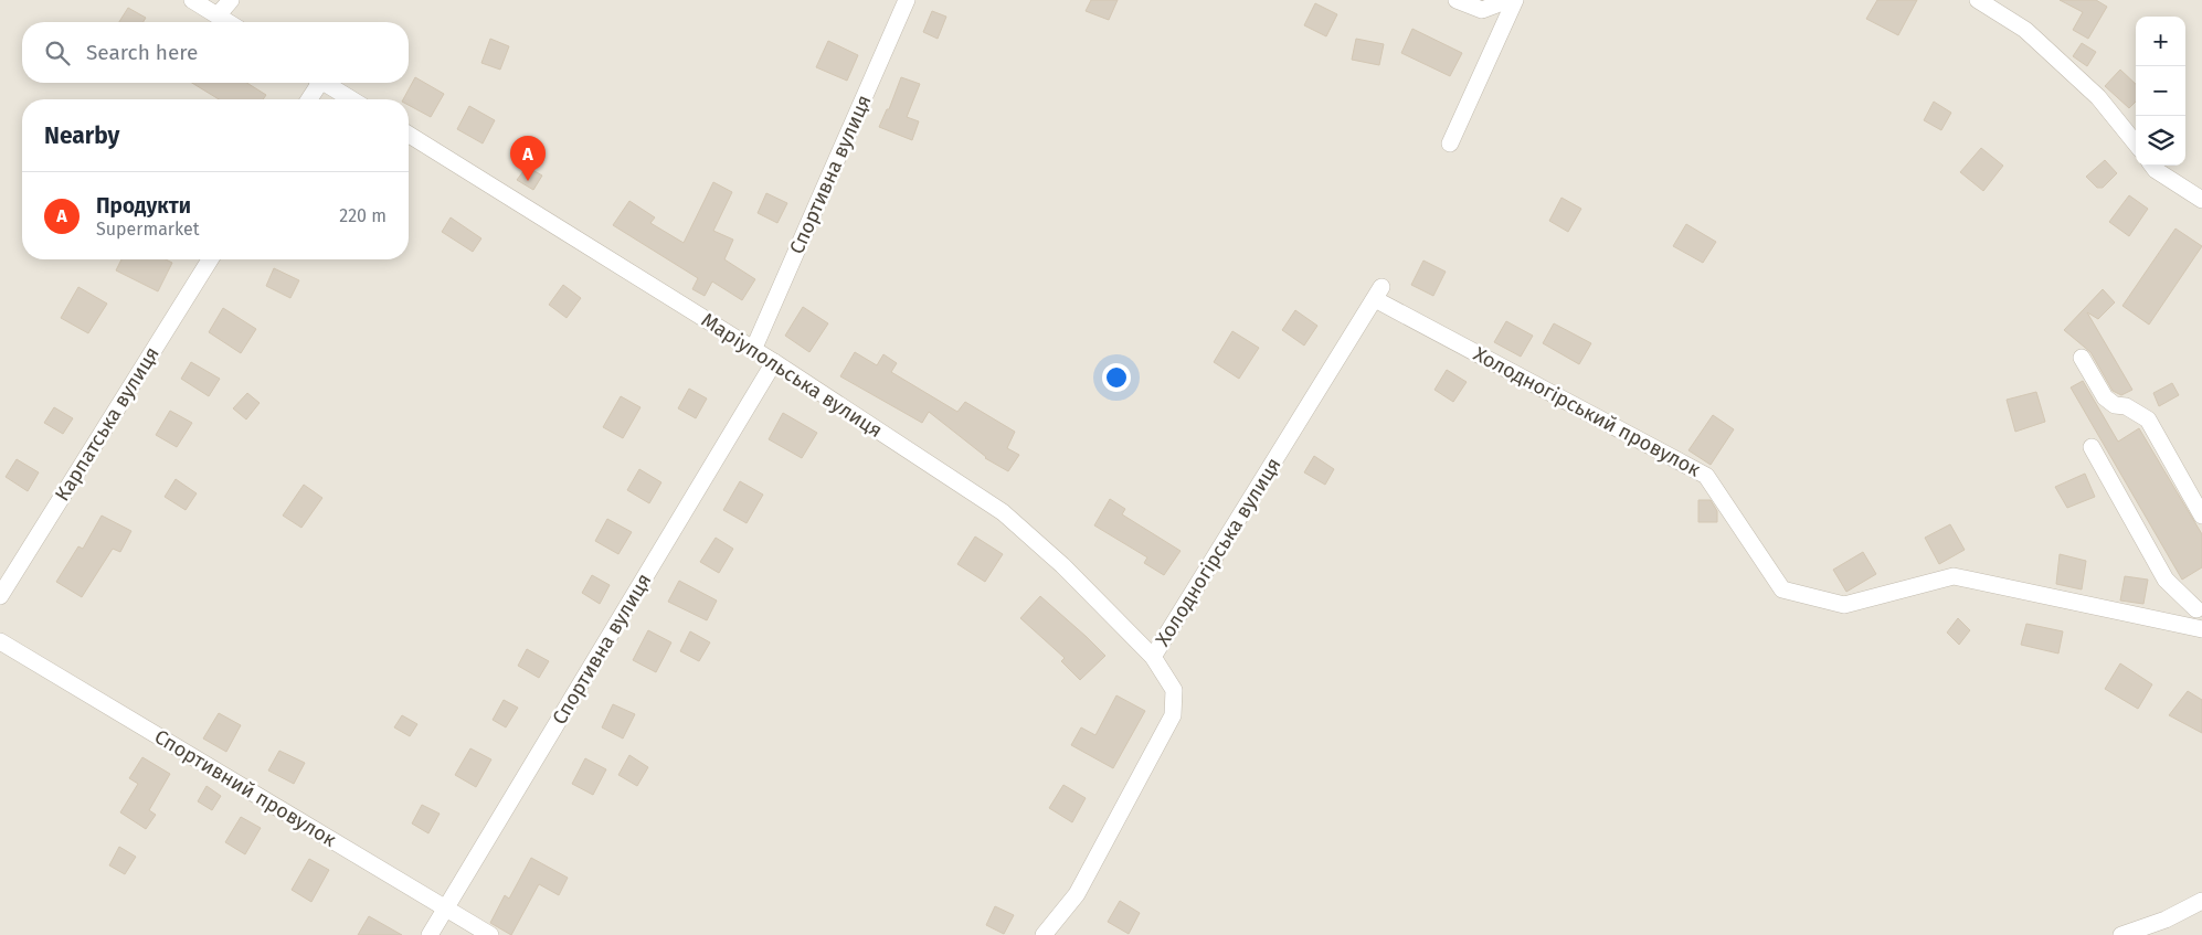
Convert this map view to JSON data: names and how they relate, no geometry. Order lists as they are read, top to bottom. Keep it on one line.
{"streets":{"street":["Спортивна вулиця","Маріупольська вулиця","Холодногірський провулок","Карпатська вулиця","Холодногірська вулиця","Спортивний провулок"]},"crossings":[["Спортивна вулиця","Маріупольська вулиця"],["Спортивна вулиця","Спортивний провулок"],["Маріупольська вулиця","Холодногірська вулиця"],["Холодногірський провулок","Холодногірська вулиця"]],"page":{"map_buttons":["+","−"],"search":"Search here","heading":"Nearby","pins":"A","list":[{"mark":"A","name":"Продукти","note":"Supermarket","value":"220 m"}]}}
